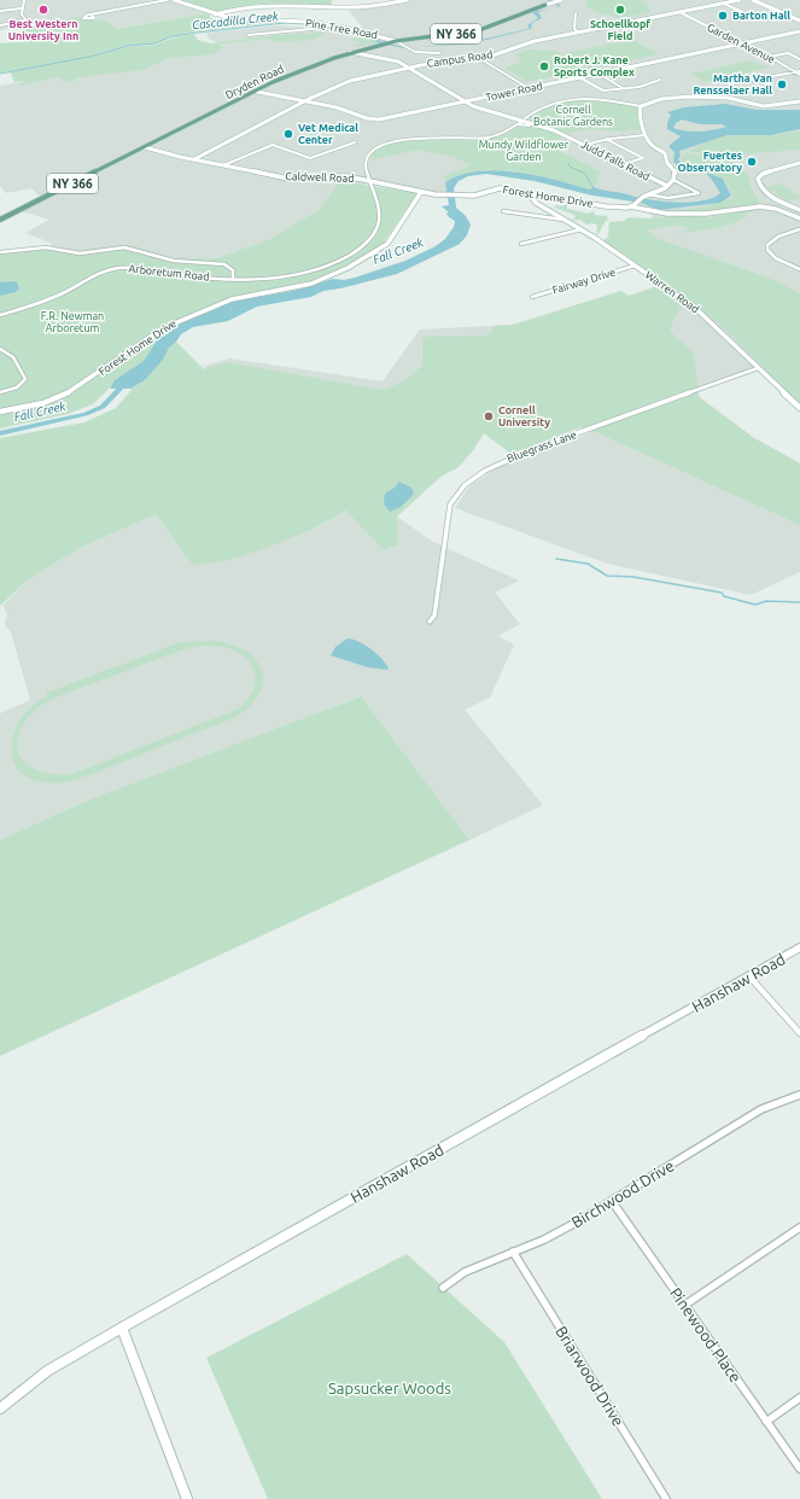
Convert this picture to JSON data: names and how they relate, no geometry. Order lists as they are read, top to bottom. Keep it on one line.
{"streets":{"main road":["NY 366","Dryden Road"],"street":["Pine Tree Road","Garden Avenue","Campus Road","Tower Road","Judd Falls Road","Caldwell Road","Forest Home Drive","Arboretum Road","Fairway Drive","Warren Road","Bluegrass Lane","Hanshaw Road","Birchwood Drive","Pinewood Place","Briarwood Drive"]},"crossings":[["Pine Tree Road","Dryden Road"],["Garden Avenue","Campus Road"],["Garden Avenue","Tower Road"],["Campus Road","Tower Road"],["Campus Road","Judd Falls Road"],["Campus Road","Caldwell Road"],["Dryden Road","Tower Road"],["Dryden Road","Judd Falls Road"],["Dryden Road","Caldwell Road"],["Tower Road","Judd Falls Road"],["Judd Falls Road","Forest Home Drive"],["Judd Falls Road","Arboretum Road"],["Caldwell Road","Forest Home Drive"],["Caldwell Road","Arboretum Road"],["Forest Home Drive","Warren Road"],["Fairway Drive","Warren Road"],["Warren Road","Bluegrass Lane"],["Birchwood Drive","Pinewood Place"],["Birchwood Drive","Briarwood Drive"]],"water":["Cascadilla Creek","Fall Creek"],"parks":["Cornell Botanic Gardens","Mundy Wildflower Garden","F.R. Newman Arboretum","Sapsucker Woods"],"places":["Best Western University Inn","Schoellkopf Field","Barton Hall","Robert J. Kane Sports Complex","Martha Van Rensselaer Hall","Vet Medical Center","Fuertes Observatory","Cornell University"]}
